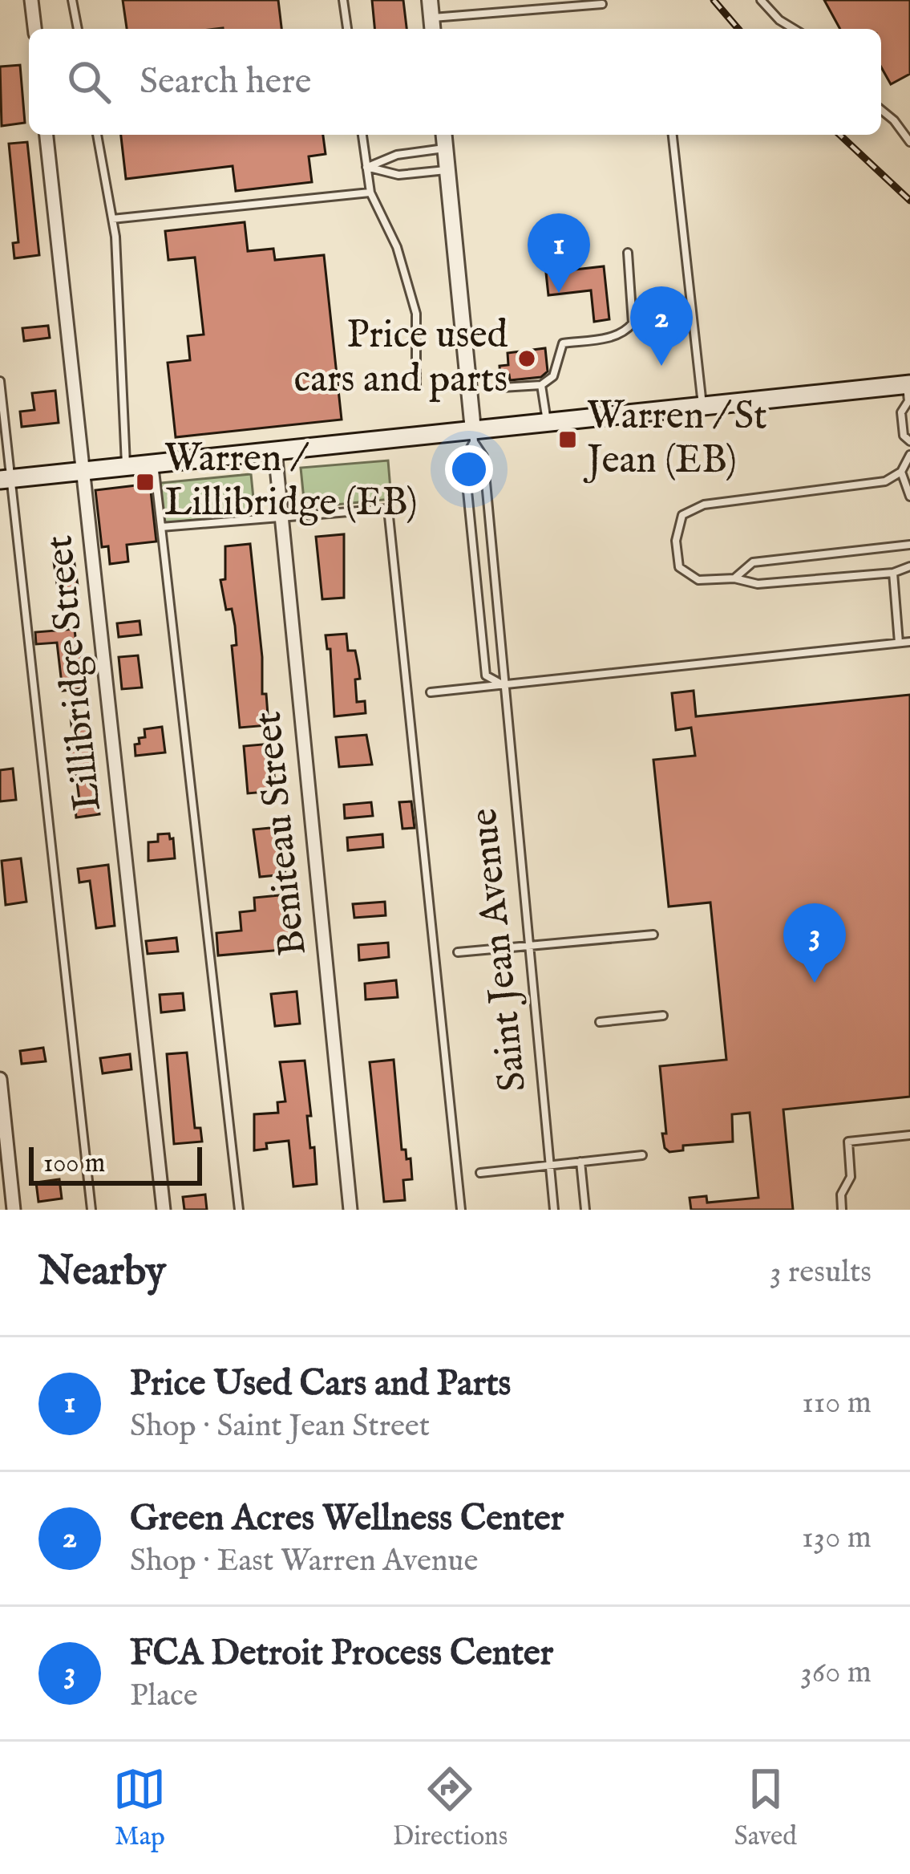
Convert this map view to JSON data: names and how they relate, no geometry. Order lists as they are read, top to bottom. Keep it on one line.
{"streets":{"street":["Lillibridge Street","Beniteau Street"],"lane":["Saint Jean Avenue"]},"places":{"other":["Price used cars and parts"],"transit":["Warren / St Jean (EB)","Warren / Lillibridge (EB)"]},"scale_bar":"100 m","page":{"search":"Search here","pins":["1","2","3"],"scale":"100 m","heading":["Nearby","3 results"],"list":[{"mark":"1","name":"Price Used Cars and Parts","note":"Shop · Saint Jean Street","value":"110 m"},{"mark":"2","name":"Green Acres Wellness Center","note":"Shop · East Warren Avenue","value":"130 m"},{"mark":"3","name":"FCA Detroit Process Center","note":"Place","value":"360 m"}],"nav":["Map","Directions","Saved"]}}
